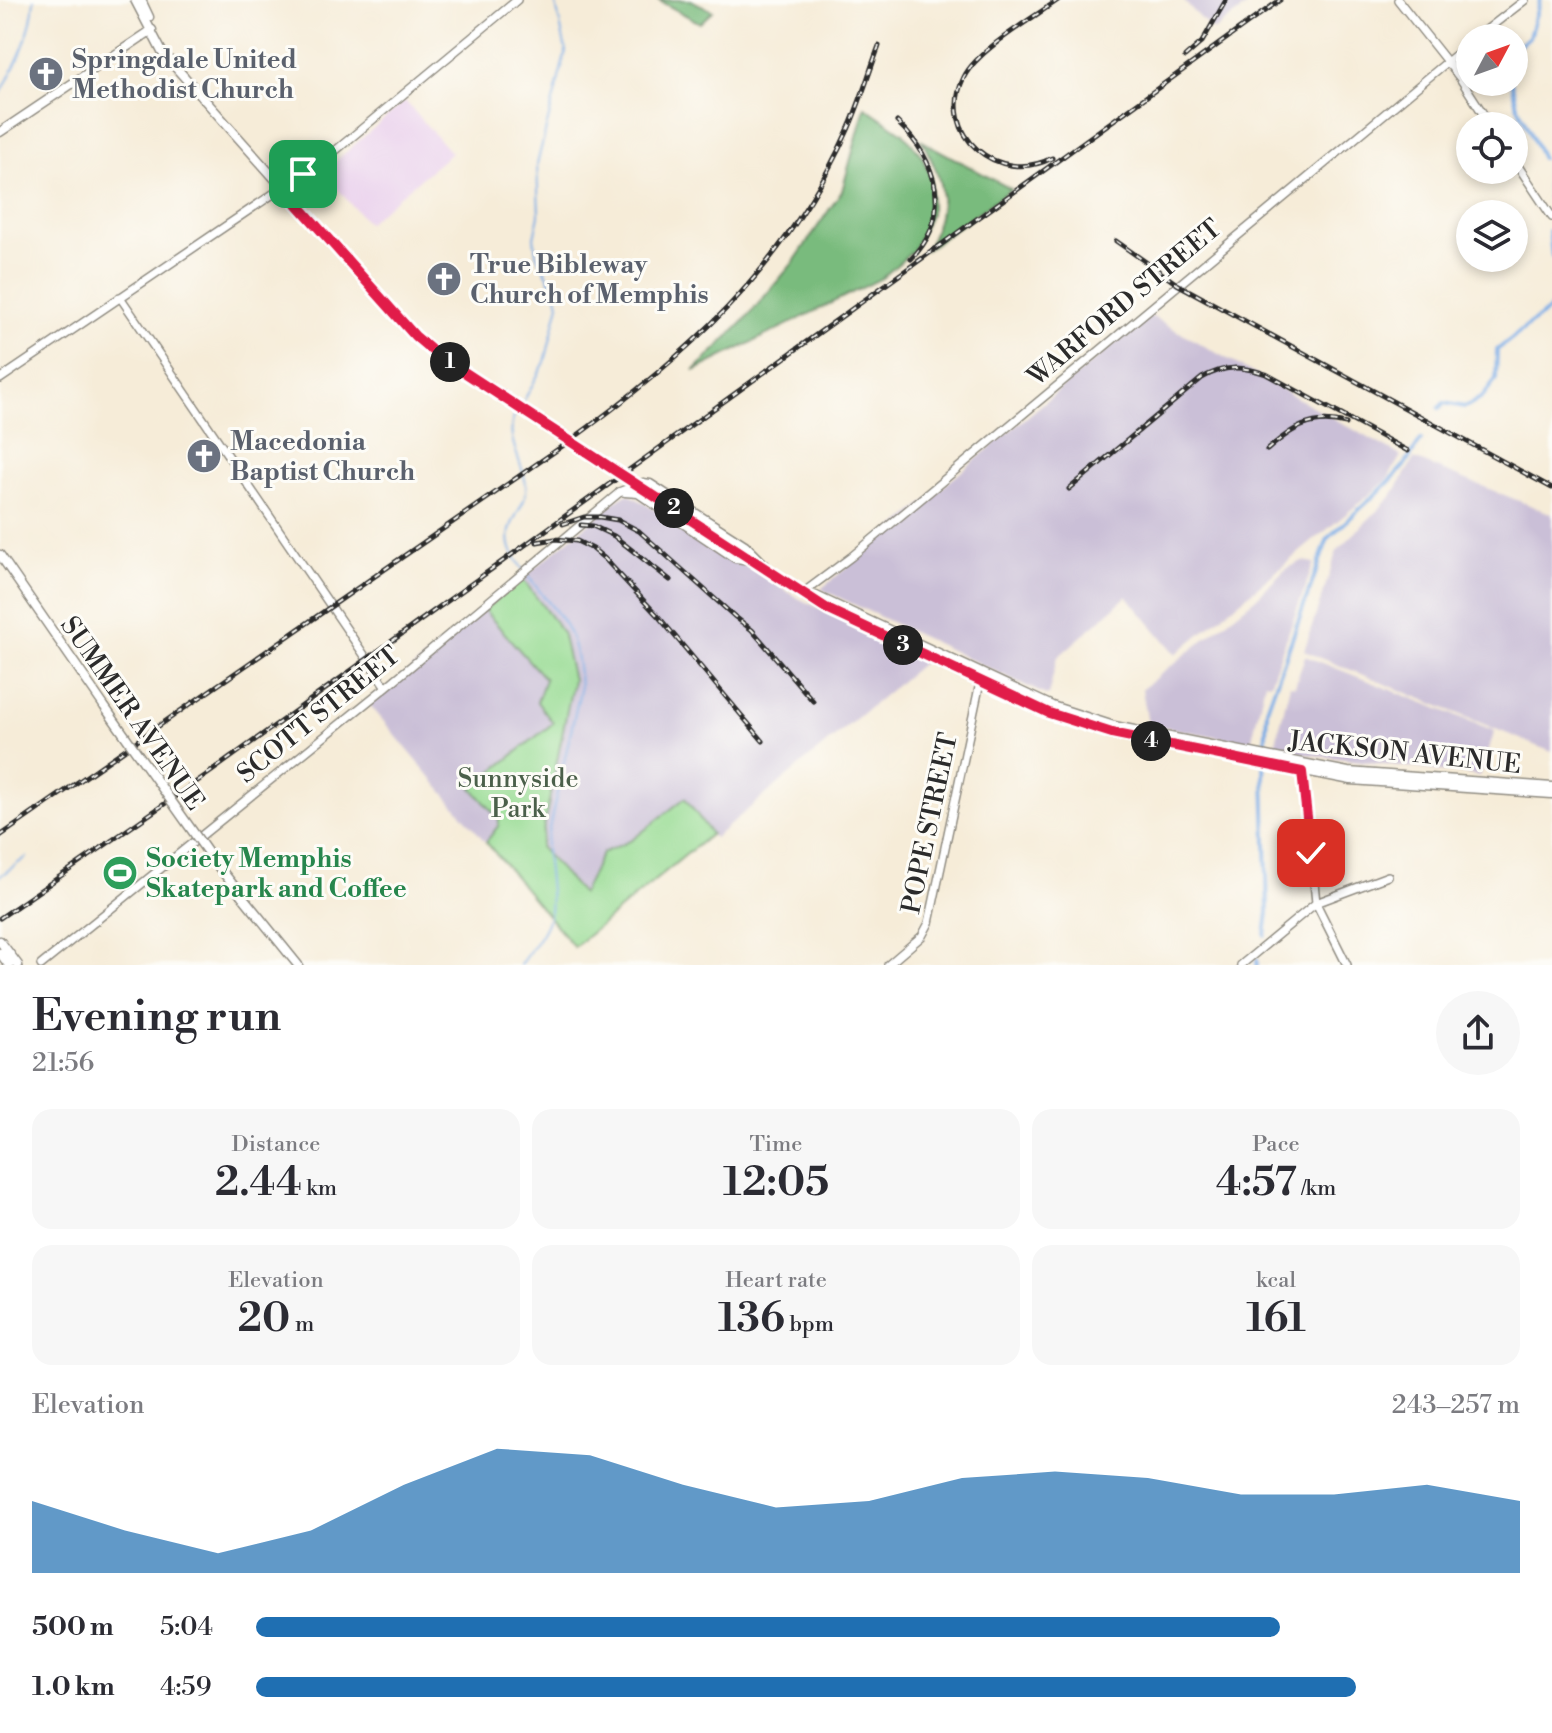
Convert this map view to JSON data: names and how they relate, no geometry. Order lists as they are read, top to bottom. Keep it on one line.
{"streets":{"main road":["WARFORD STREET","SUMMER AVENUE","SCOTT STREET","JACKSON AVENUE","POPE STREET"]},"crossings":[["WARFORD STREET","JACKSON AVENUE"],["JACKSON AVENUE","POPE STREET"]],"parks":["Sunnyside Park"],"places":{"church":["Springdale United Methodist Church","True Bibleway Church of Memphis","Macedonia Baptist Church"],"sports":["Society Memphis Skatepark and Coffee"]},"north":"top right","page":{"pins":["1","2","3","4"],"heading":["Evening run","21:56"],"stats":[["Distance","2.44 km"],["Time","12:05"],["Pace","4:57 /km"],["Elevation","20 m"],["Heart rate","136 bpm"],["kcal","161"]],"chart":["Elevation","243–257 m"],"list":[{"name":"500 m","note":"5:04"},{"name":"1.0 km","note":"4:59"}]}}
